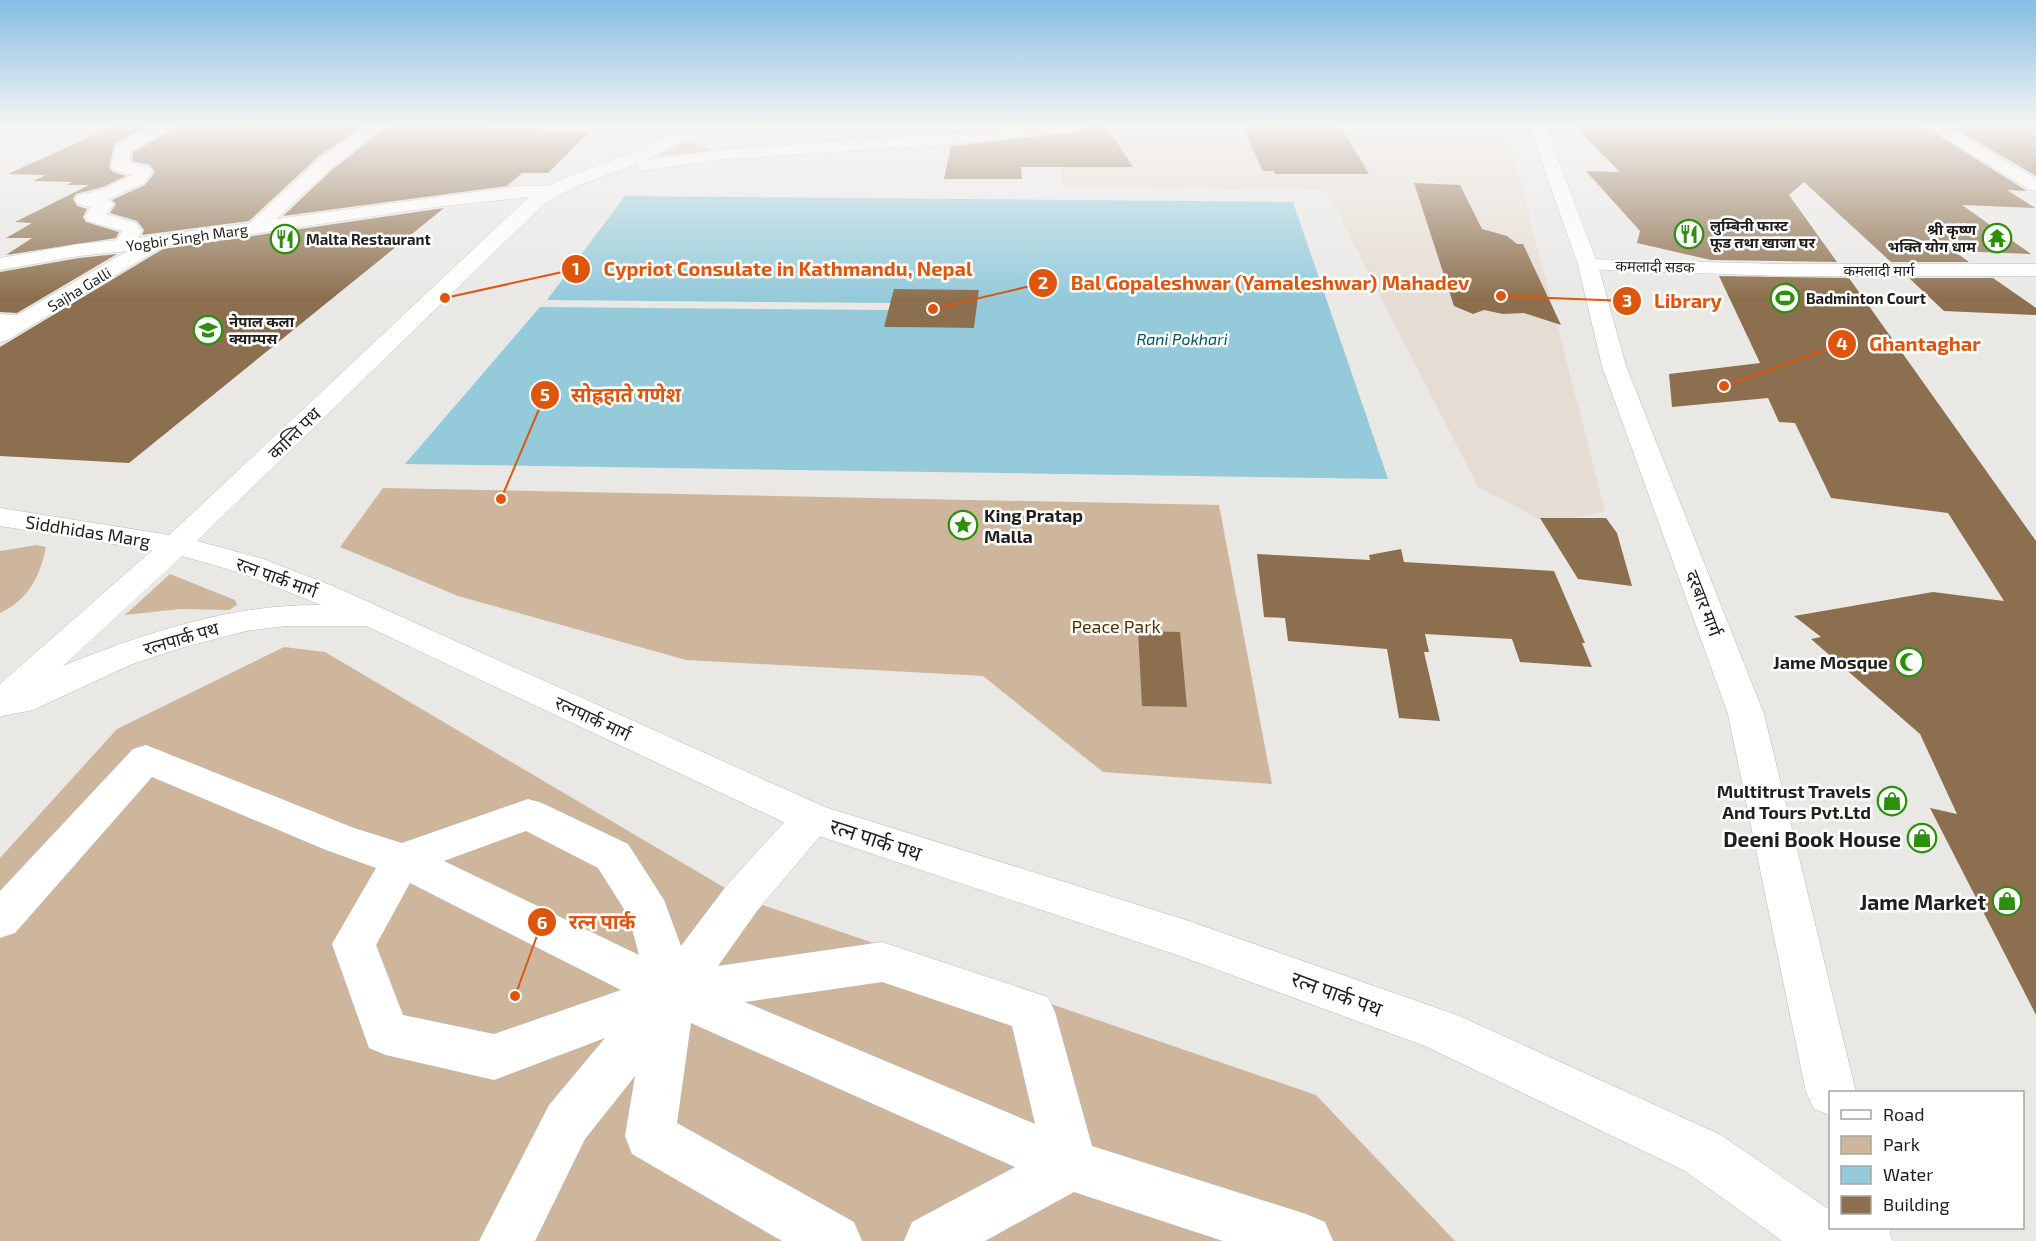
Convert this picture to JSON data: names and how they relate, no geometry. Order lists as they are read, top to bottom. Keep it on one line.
{"streets":{"main road":["Yogbir Singh Marg","कमलादी सडक","कमलादी मार्ग","Sajha Galli","कान्ति पथ","Siddhidas Marg","रत्न पार्क मार्ग","दरबार मार्ग","रत्नपार्क पथ","रत्नपार्क मार्ग","रत्न पार्क पथ"]},"crossings":[["Yogbir Singh Marg","Sajha Galli"],["Yogbir Singh Marg","कान्ति पथ"],["कमलादी सडक","कमलादी मार्ग"],["कमलादी सडक","दरबार मार्ग"],["कान्ति पथ","Siddhidas Marg"],["कान्ति पथ","रत्न पार्क मार्ग"],["Siddhidas Marg","रत्न पार्क मार्ग"],["रत्न पार्क मार्ग","रत्नपार्क पथ"],["रत्न पार्क मार्ग","रत्नपार्क मार्ग"],["रत्नपार्क पथ","रत्नपार्क मार्ग"],["रत्नपार्क मार्ग","रत्न पार्क पथ"]],"water":["Rani Pokhari"],"parks":["Peace Park"],"places":{"restaurant":["लुम्बिनी फास्ट फूड तथा खाजा घर","Malta Restaurant"],"temple":["श्री कृष्ण भक्ति योग धाम"],"other":["Library","Cypriot Consulate in Kathmandu, Nepal","Bal Gopaleshwar (Yamaleshwar) Mahadev","Ghantaghar","सोह्रहाते गणेश","रत्न पार्क"],"sports":["Badminton Court"],"school or university":["नेपाल कला क्याम्पस"],"place":["King Pratap Malla"],"mosque":["Jame Mosque"],"shop":["Multitrust Travels And Tours Pvt.Ltd","Deeni Book House","Jame Market"]},"legend":["Road","Park","Water","Building"]}
